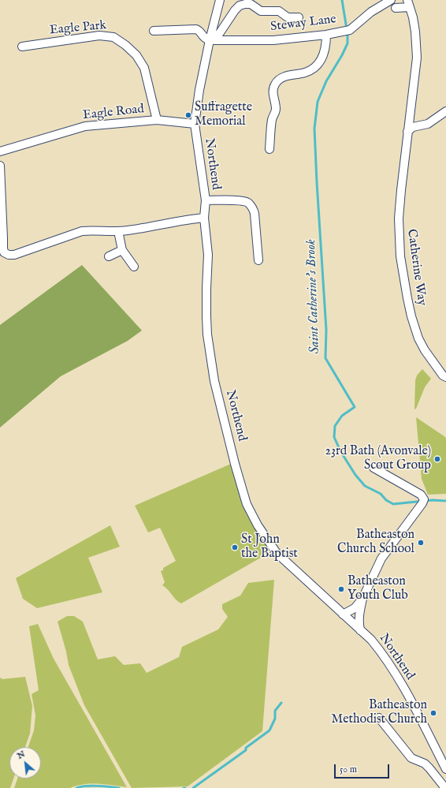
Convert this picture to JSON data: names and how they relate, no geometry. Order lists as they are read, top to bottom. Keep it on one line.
{"streets":{"street":["Steway Lane","Eagle Park","Eagle Road","Northend","Catherine Way"]},"crossings":[["Steway Lane","Northend"],["Eagle Park","Eagle Road"],["Eagle Road","Northend"]],"water":["Saint Catherine's Brook"],"places":["Suffragette Memorial","23rd Bath (Avonvale) Scout Group","Batheaston Church School","St John the Baptist","Batheaston Youth Club","Batheaston Methodist Church"],"scale_bar":"50 m","north":"top left"}
